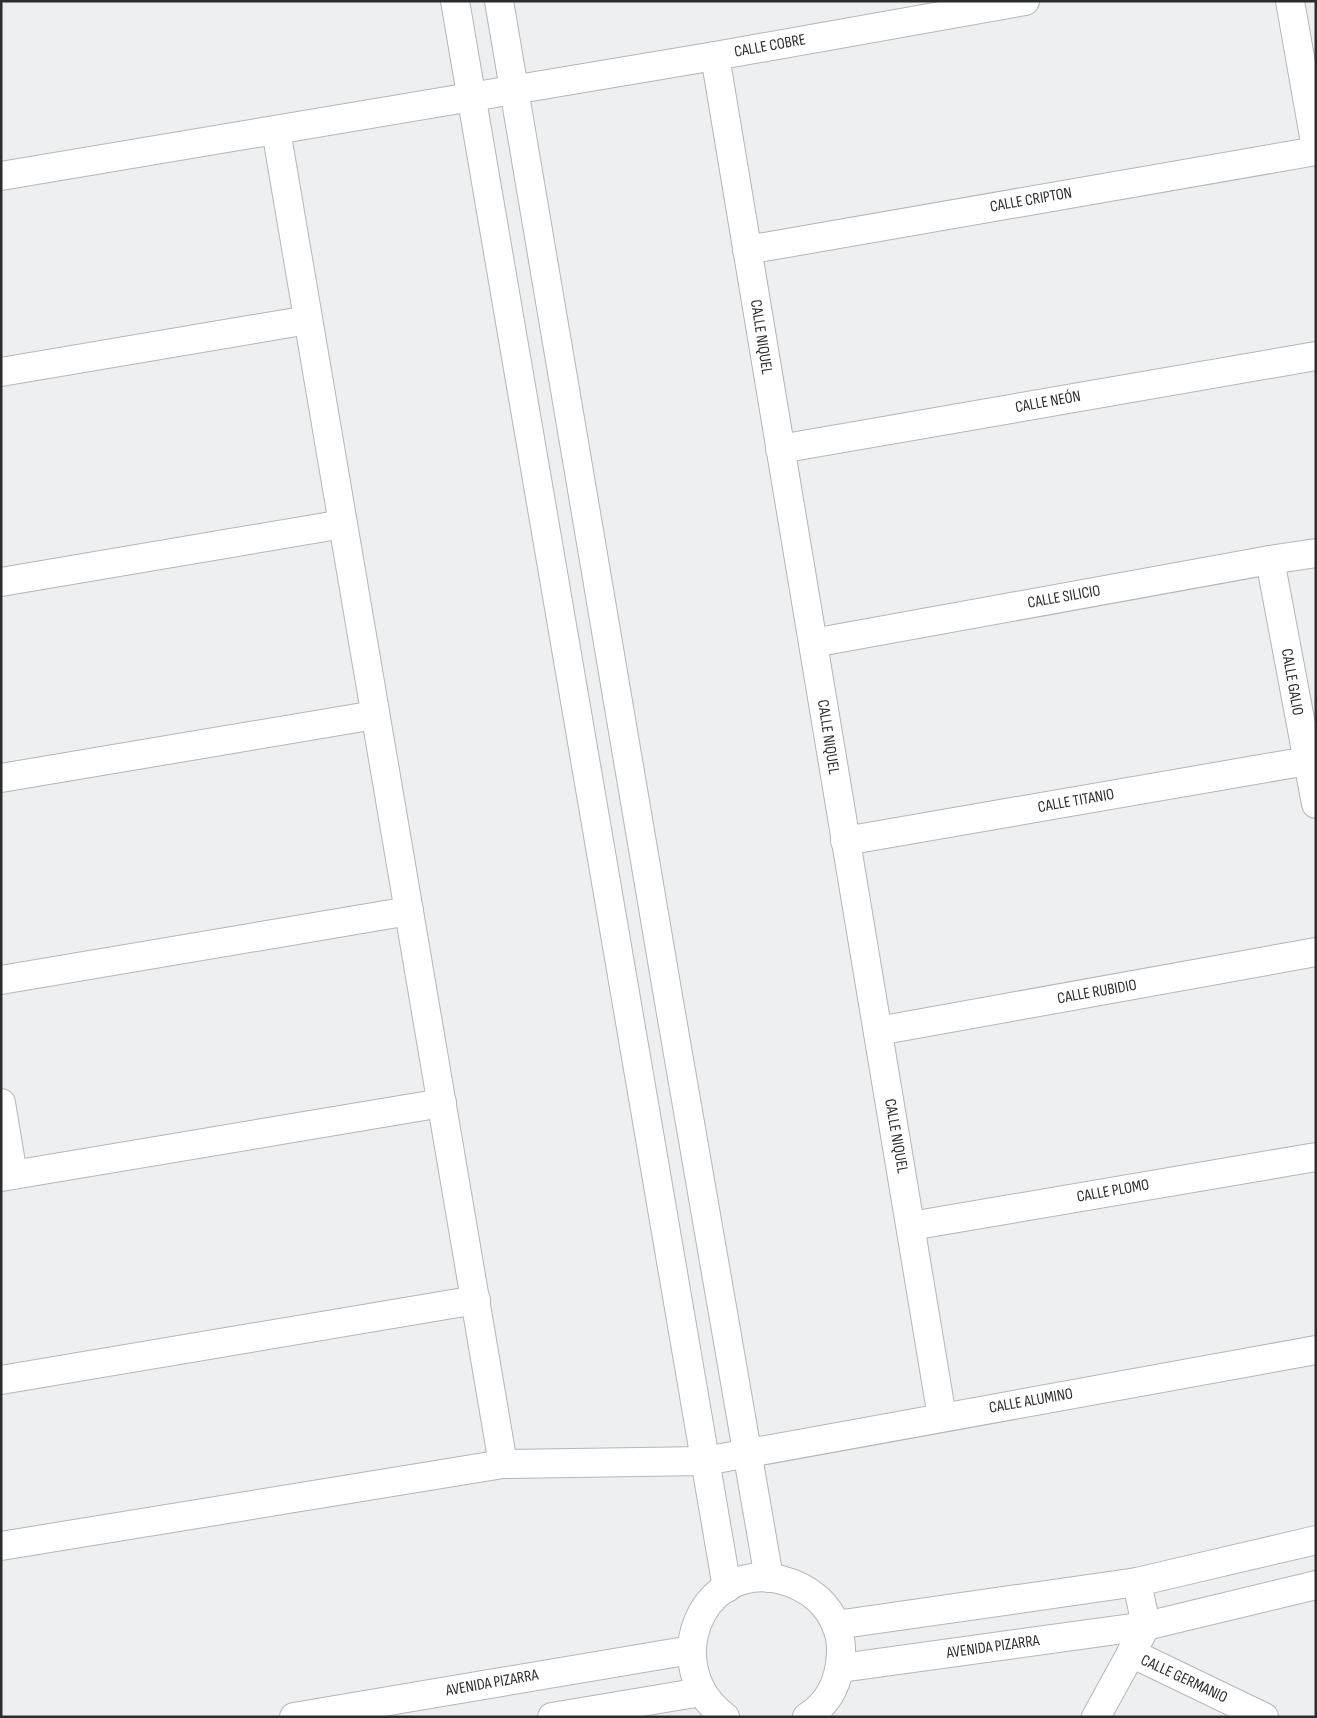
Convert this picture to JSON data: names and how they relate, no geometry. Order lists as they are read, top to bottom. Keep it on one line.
{"streets":{"street":["CALLE COBRE","CALLE CRIPTON","CALLE NIQUEL","CALLE NEÓN","CALLE SILICIO","CALLE GALIO","CALLE TITANIO","CALLE RUBIDIO","CALLE PLOMO","CALLE ALUMINO","AVENIDA PIZARRA","CALLE GERMANIO"]},"crossings":[["CALLE COBRE","CALLE NIQUEL"],["CALLE CRIPTON","CALLE NIQUEL"],["CALLE NIQUEL","CALLE NEÓN"],["CALLE NIQUEL","CALLE SILICIO"],["CALLE NIQUEL","CALLE TITANIO"],["CALLE NIQUEL","CALLE RUBIDIO"],["CALLE NIQUEL","CALLE PLOMO"],["CALLE NIQUEL","CALLE ALUMINO"],["CALLE SILICIO","CALLE GALIO"],["CALLE GALIO","CALLE TITANIO"]]}
